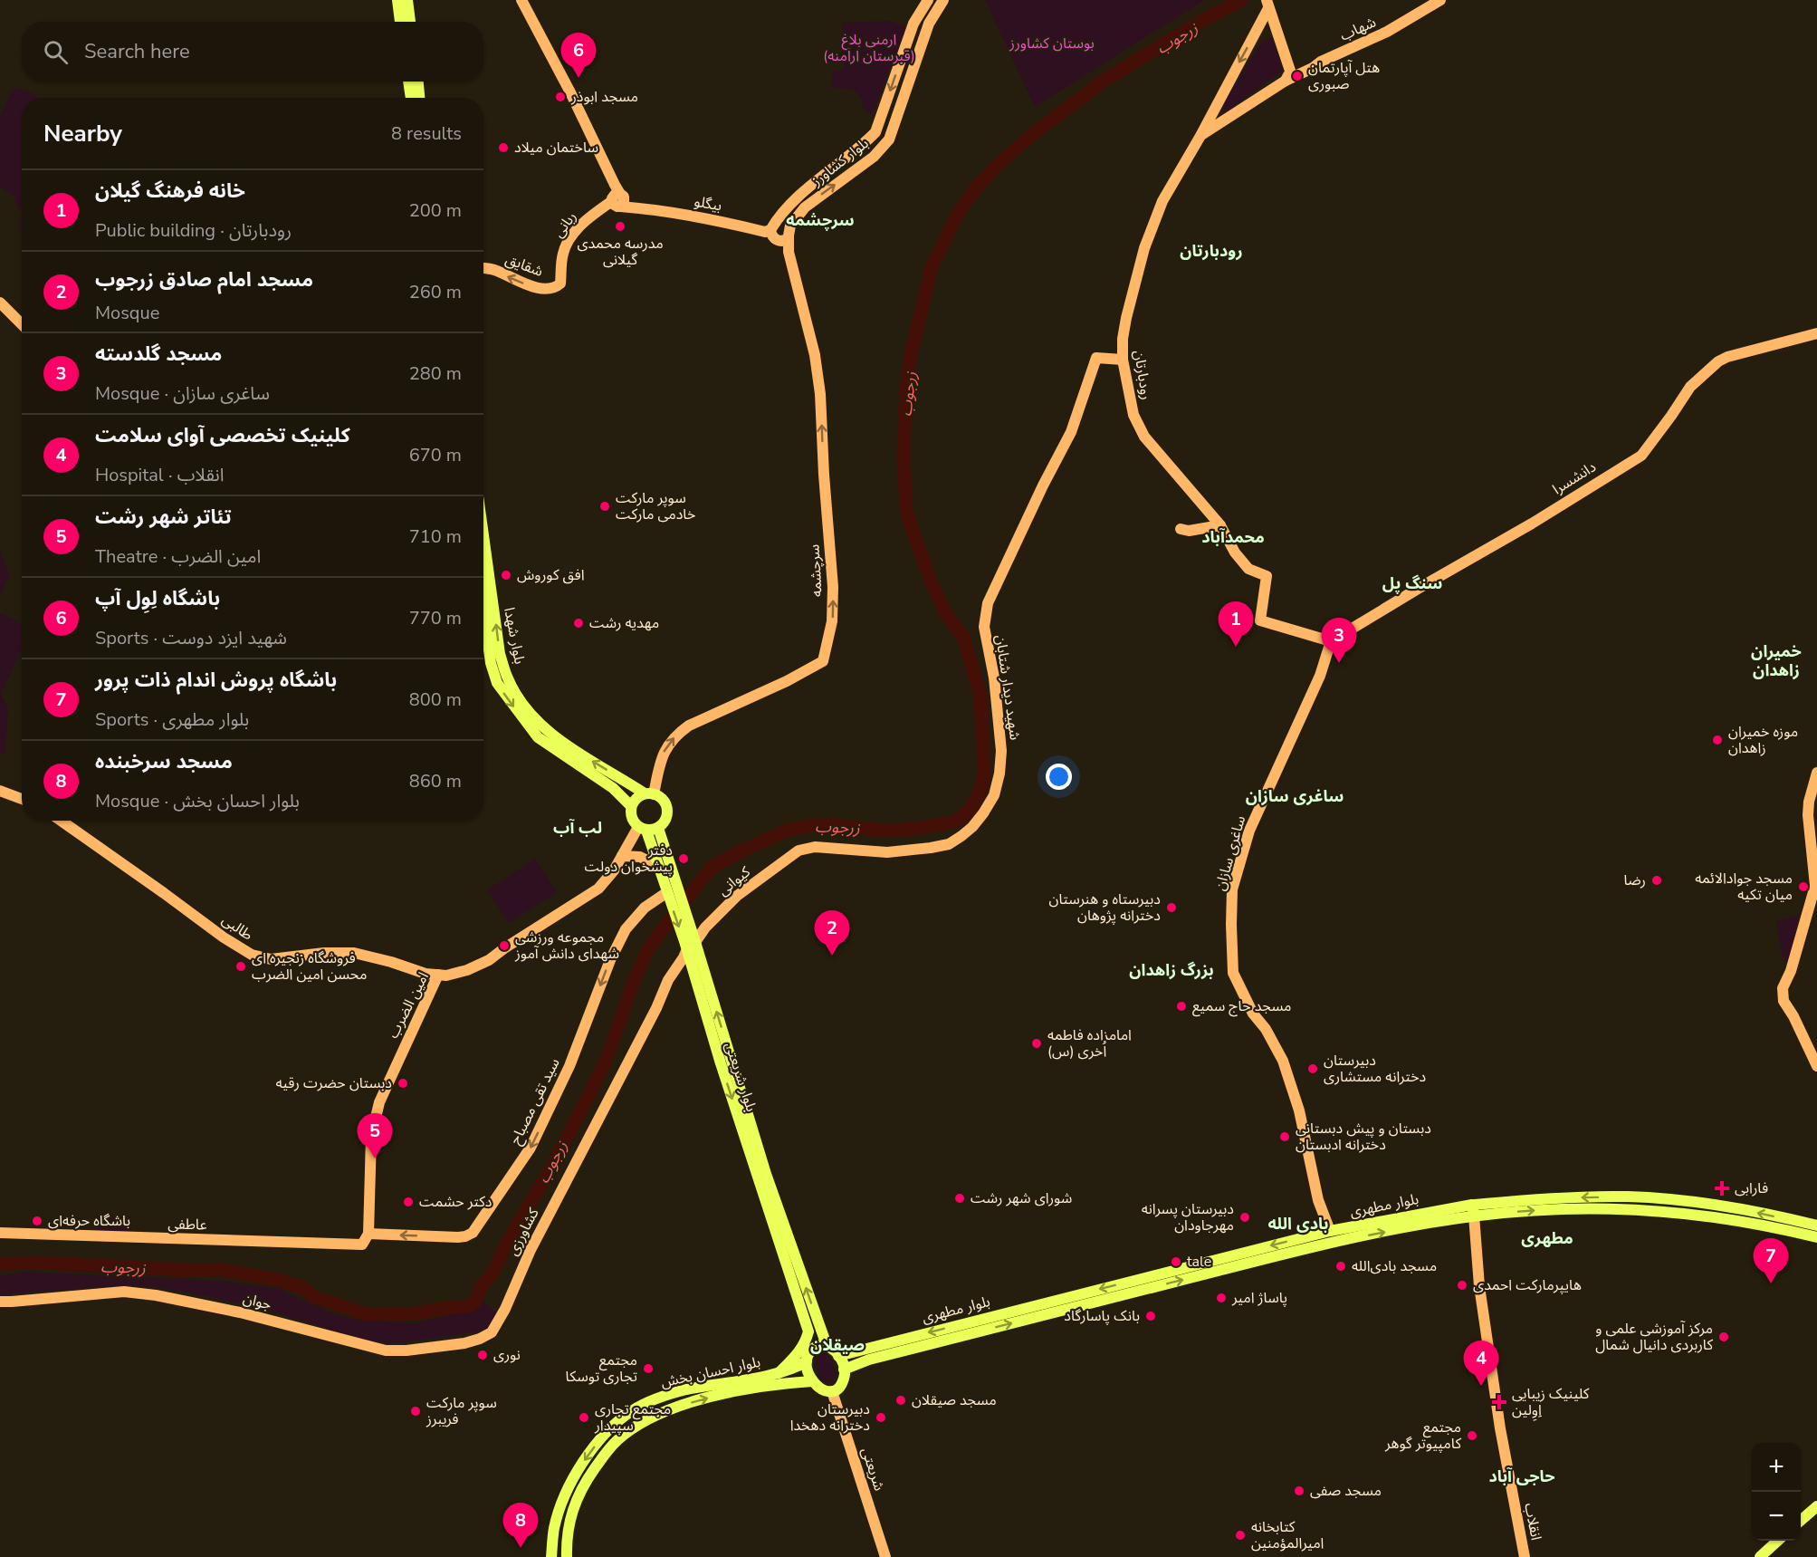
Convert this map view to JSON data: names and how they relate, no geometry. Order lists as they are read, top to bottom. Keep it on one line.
{"streets":{"main road":["شهاب","بلوار کشاورز","بیگلو","ربانی","شقایق","رودبارتان","دانشسرا","سرچشمه","بلوار شهدا","شهید دیدار شتابان","ساغری سازان","کیوانی","طالبی","امین الضرب","بلوار شریعتی","سید تقی مصباح","بلوار مطهری","عاطفی","کشاورزی","جوان","بلوار احسان بخش","شریعتی","انقلاب"]},"crossings":[["شهاب","رودبارتان"],["بلوار کشاورز","بیگلو"],["بلوار کشاورز","سرچشمه"],["بیگلو","ربانی"],["ربانی","شقایق"],["رودبارتان","دانشسرا"],["رودبارتان","شهید دیدار شتابان"],["رودبارتان","ساغری سازان"],["دانشسرا","ساغری سازان"],["سرچشمه","بلوار شهدا"],["سرچشمه","امین الضرب"],["سرچشمه","بلوار شریعتی"],["بلوار شهدا","امین الضرب"],["بلوار شهدا","بلوار شریعتی"],["شهید دیدار شتابان","کیوانی"],["ساغری سازان","بلوار مطهری"],["کیوانی","بلوار شریعتی"],["کیوانی","کشاورزی"],["طالبی","امین الضرب"],["امین الضرب","بلوار شریعتی"],["امین الضرب","سید تقی مصباح"],["امین الضرب","عاطفی"],["بلوار شریعتی","سید تقی مصباح"],["بلوار شریعتی","بلوار مطهری"],["بلوار شریعتی","کشاورزی"],["بلوار شریعتی","بلوار احسان بخش"],["بلوار شریعتی","شریعتی"],["سید تقی مصباح","عاطفی"],["بلوار مطهری","بلوار احسان بخش"],["بلوار مطهری","شریعتی"],["بلوار مطهری","انقلاب"],["کشاورزی","جوان"],["بلوار احسان بخش","شریعتی"]],"one_way":["شقایق","سرچشمه","سید تقی مصباح"],"districts":["سرچشمه","رودبارتان","محمدآباد","سنگ پل","خمیران زاهدان","ساغری سازان","لب آب","بزرگ زاهدان","بادی الله","مطهری","صیقلان","حاجی آباد"],"water":["زرجوب"],"parks":["ارمنی بلاغ (قبرستان ارامنه)","بوستان کشاورز"],"places":{"other":["هتل آپارتمان صبوری","مسجد ابوذر","ساختمان میلاد","مدرسه محمدی گیلانی","سوپر مارکت خادمی مارکت","افق کوروش","مهدیه رشت","موزه خمیران زاهدان","دفتر پیشخوان دولت","رضا","مسجد جوادالائمه میان تکیه","دبیرستاه و هنرستان دخترانه پژوهان","مجموعه ورزشی شهدای دانش آموز","فروشگاه زنجیره ای محسن امین الضرب","مسجد حاج سمیع","امامزاده فاطمه اُخری (س)","دبیرستان دخترانه مستشاری","دبستان حضرت رقیه","دبستان و پیش دبستانی دخترانه ادبستان","شورای شهر رشت","دکتر حشمت","دبیرستان پسرانه مهرجاودان","باشگاه حرفه‌ای","tale","مسجد بادی‌الله","هایپرمارکت احمدی","پاساژ امیر","بانک پاسارگاد","مرکز آموزشی علمی و کاربردی دانیال شمال","نوری","مجتمع تجاری توسکا","مسجد صیقلان","سوپر مارکت فریبرز","مجتمع تجاری سپیدار","دبیرستان دخترانه دهخدا","مجتمع کامپیوتر گوهر","مسجد صفی","کتابخانه امیرالمؤمنین"],"health":["فارابی","کلینیک زیبایی اِوِلین"]},"page":{"search":"Search here","pins":["6","1","3","2","5","7","4","8"],"heading":["Nearby","8 results"],"list":[{"mark":"1","name":"خانه فرهنگ گیلان","note":"Public building · رودبارتان","value":"200 m"},{"mark":"2","name":"مسجد امام صادق زرجوب","note":"Mosque","value":"260 m"},{"mark":"3","name":"مسجد گلدسته","note":"Mosque · ساغری سازان","value":"280 m"},{"mark":"4","name":"کلینیک تخصصی آوای سلامت","note":"Hospital · انقلاب","value":"670 m"},{"mark":"5","name":"تئاتر شهر رشت","note":"Theatre · امین الضرب","value":"710 m"},{"mark":"6","name":"باشگاه لِوِل آپ","note":"Sports · شهید ایزد دوست","value":"770 m"},{"mark":"7","name":"باشگاه پروش اندام ذات پرور","note":"Sports · بلوار مطهری","value":"800 m"},{"mark":"8","name":"مسجد سرخبنده","note":"Mosque · بلوار احسان بخش","value":"860 m"}],"map_buttons":["+","−"]}}
